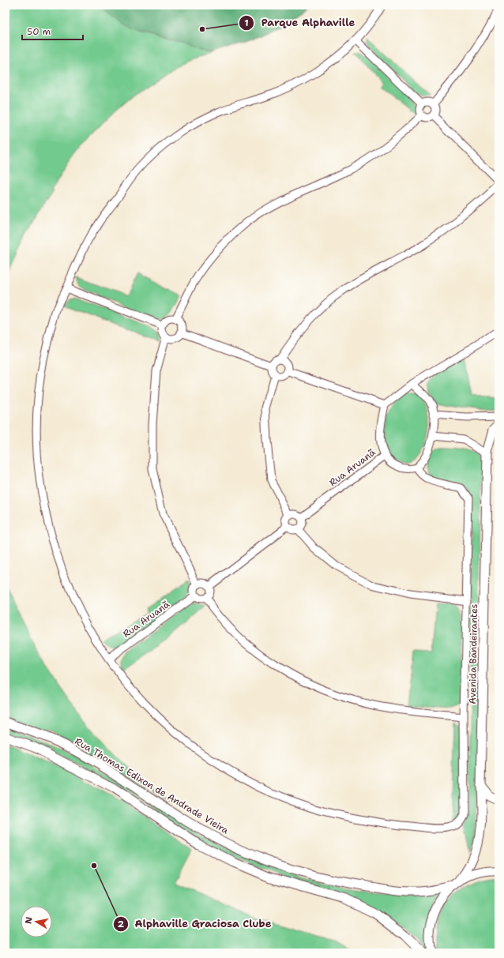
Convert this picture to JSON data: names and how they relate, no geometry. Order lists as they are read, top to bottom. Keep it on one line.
{"streets":{"street":["Rua Aruanã","Avenida Bandeirantes","Rua Thomas Edixon de Andrade Vieira"]},"crossings":[["Avenida Bandeirantes","Rua Thomas Edixon de Andrade Vieira"]],"places":["Parque Alphaville","Alphaville Graciosa Clube"],"scale_bar":"50 m","north":"left"}
